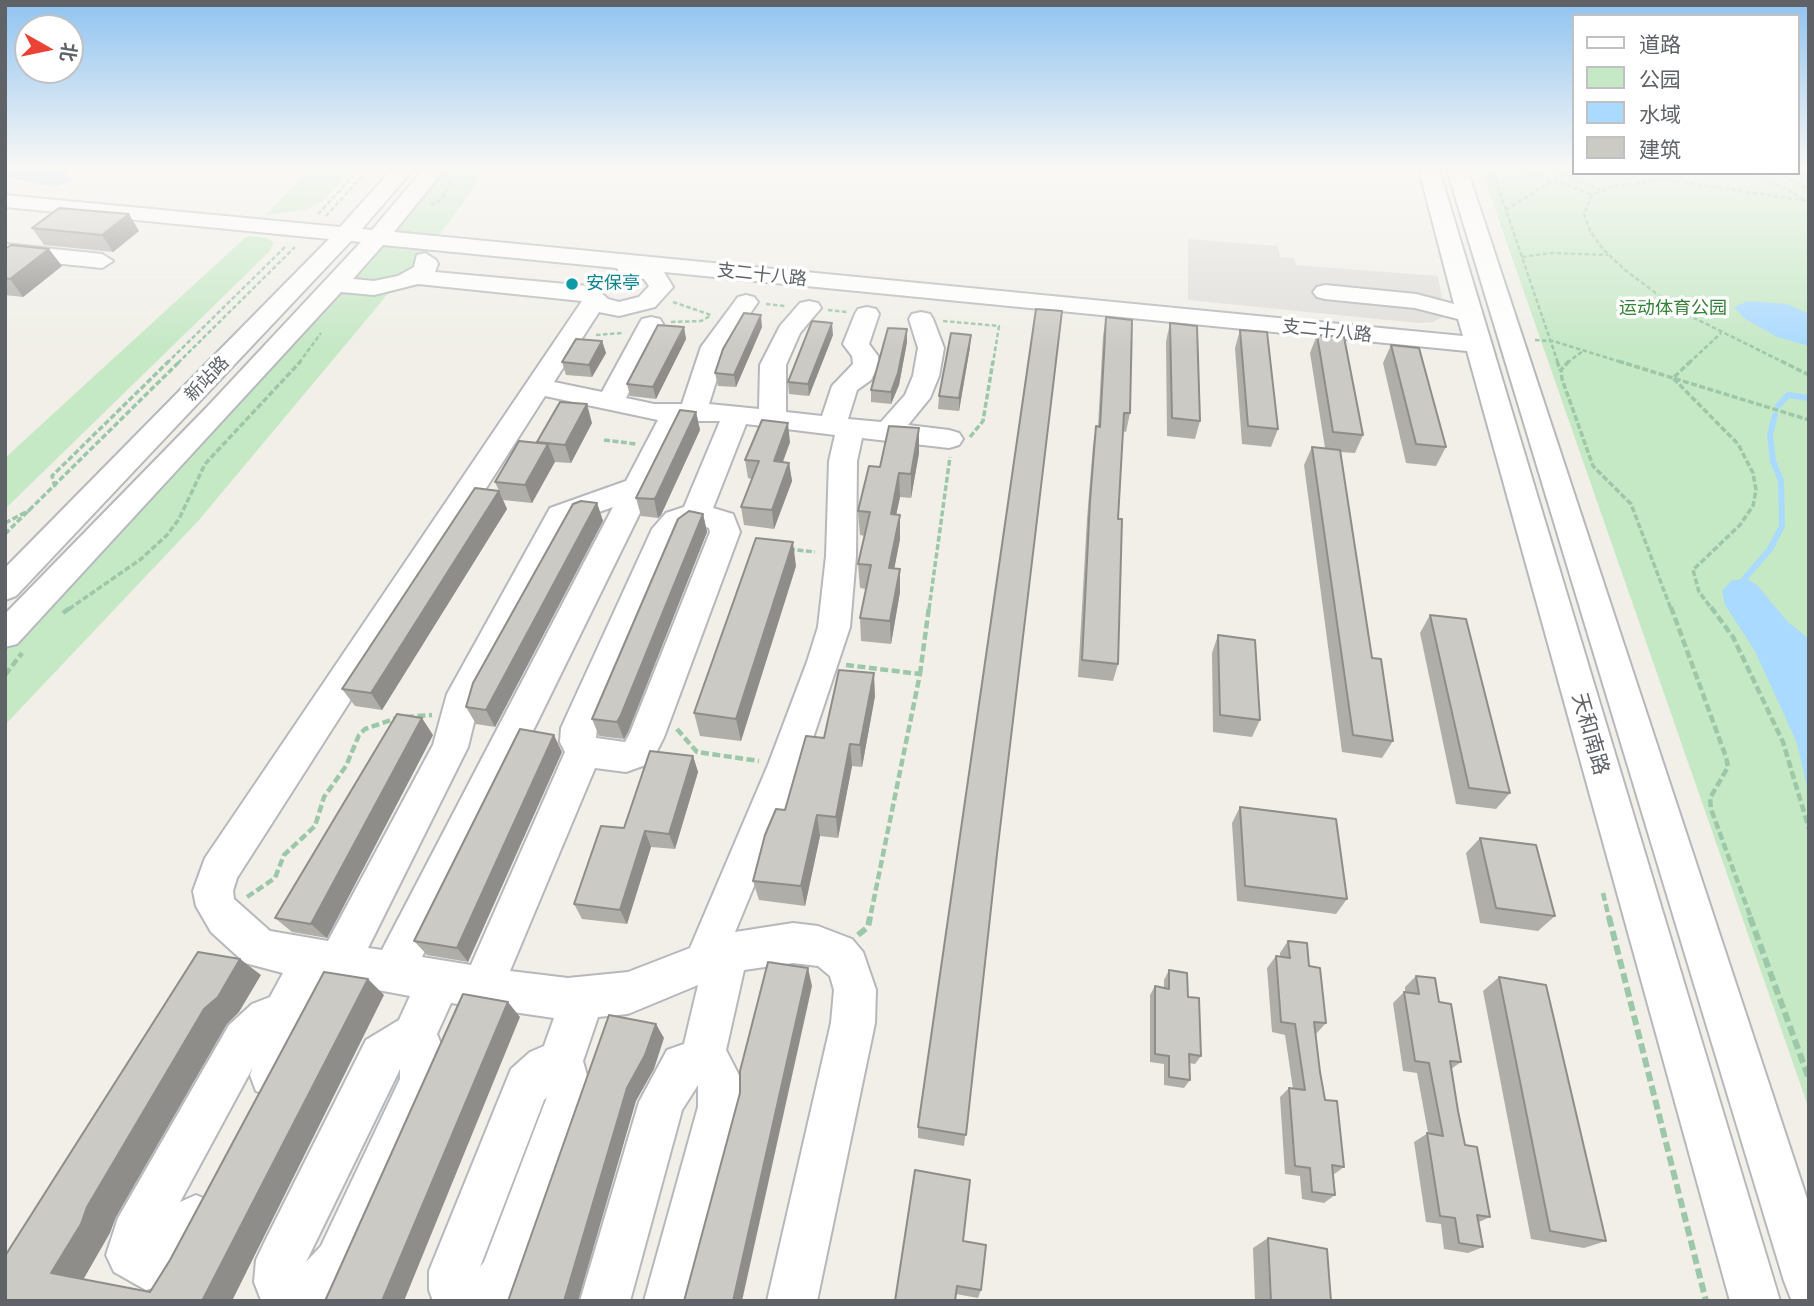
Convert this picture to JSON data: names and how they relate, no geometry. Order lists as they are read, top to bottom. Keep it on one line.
{"streets":{"street":["支二十八路","新站路","天和南路"]},"crossings":[["支二十八路","新站路"],["支二十八路","天和南路"]],"parks":["运动体育公园"],"places":["安保亭"],"legend":["道路","公园","水域","建筑"],"north":"right"}
